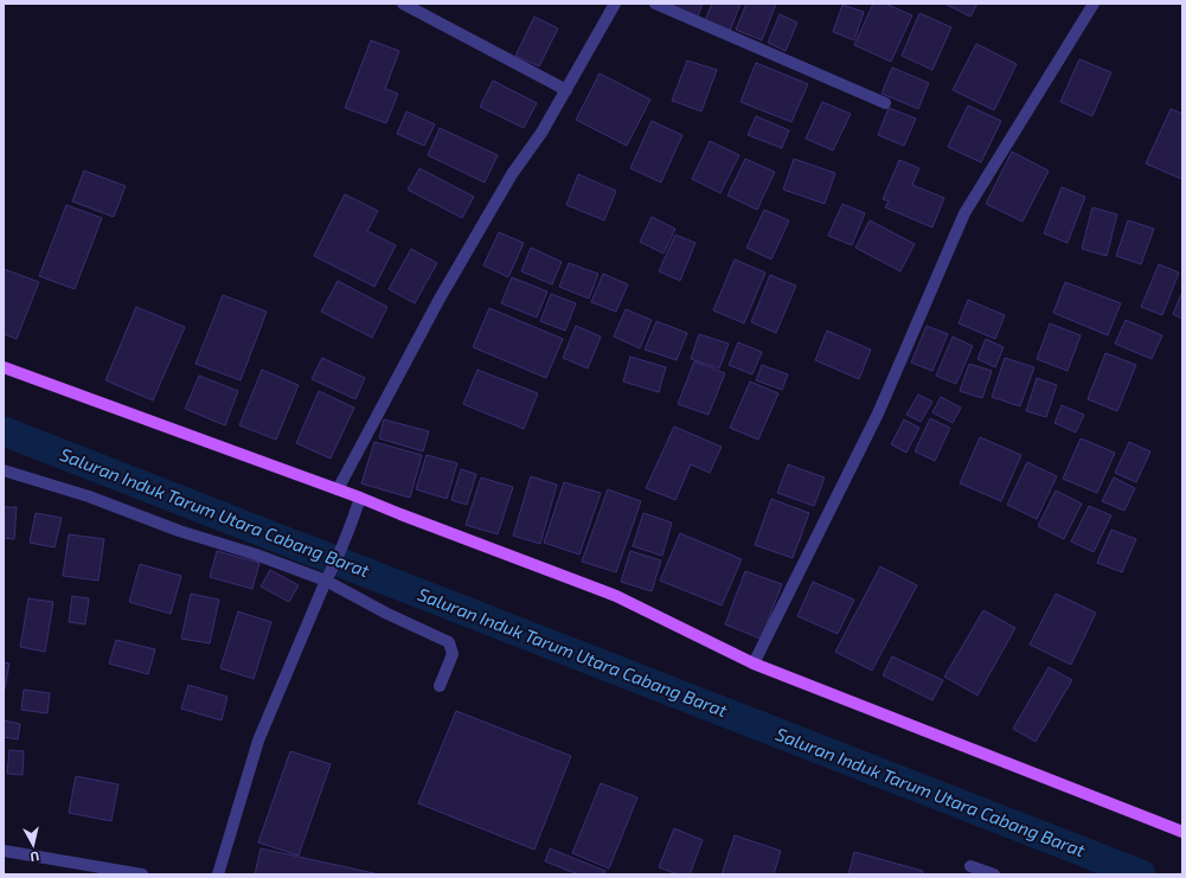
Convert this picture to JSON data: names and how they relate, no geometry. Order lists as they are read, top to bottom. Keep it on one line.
{"water":["Saluran Induk Tarum Utara Cabang Barat"],"north":"bottom"}
